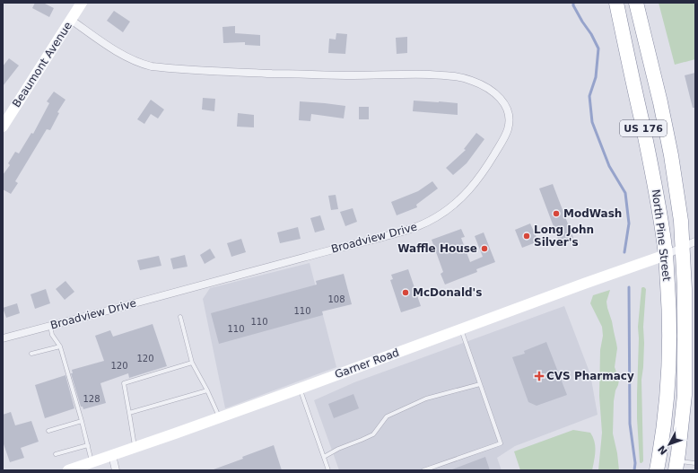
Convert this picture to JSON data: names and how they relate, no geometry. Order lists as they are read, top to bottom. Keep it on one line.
{"streets":{"highway":["US 176","North Pine Street"],"street":["Beaumont Avenue","Broadview Drive","Garner Road"]},"crossings":[["Beaumont Avenue","Broadview Drive"],["North Pine Street","Garner Road"]],"places":{"other":["ModWash","Long John Silver's","Waffle House","McDonald's"],"health":["CVS Pharmacy"]},"house_numbers":["108","110","110","110","120","120","128"],"north":"bottom left"}
